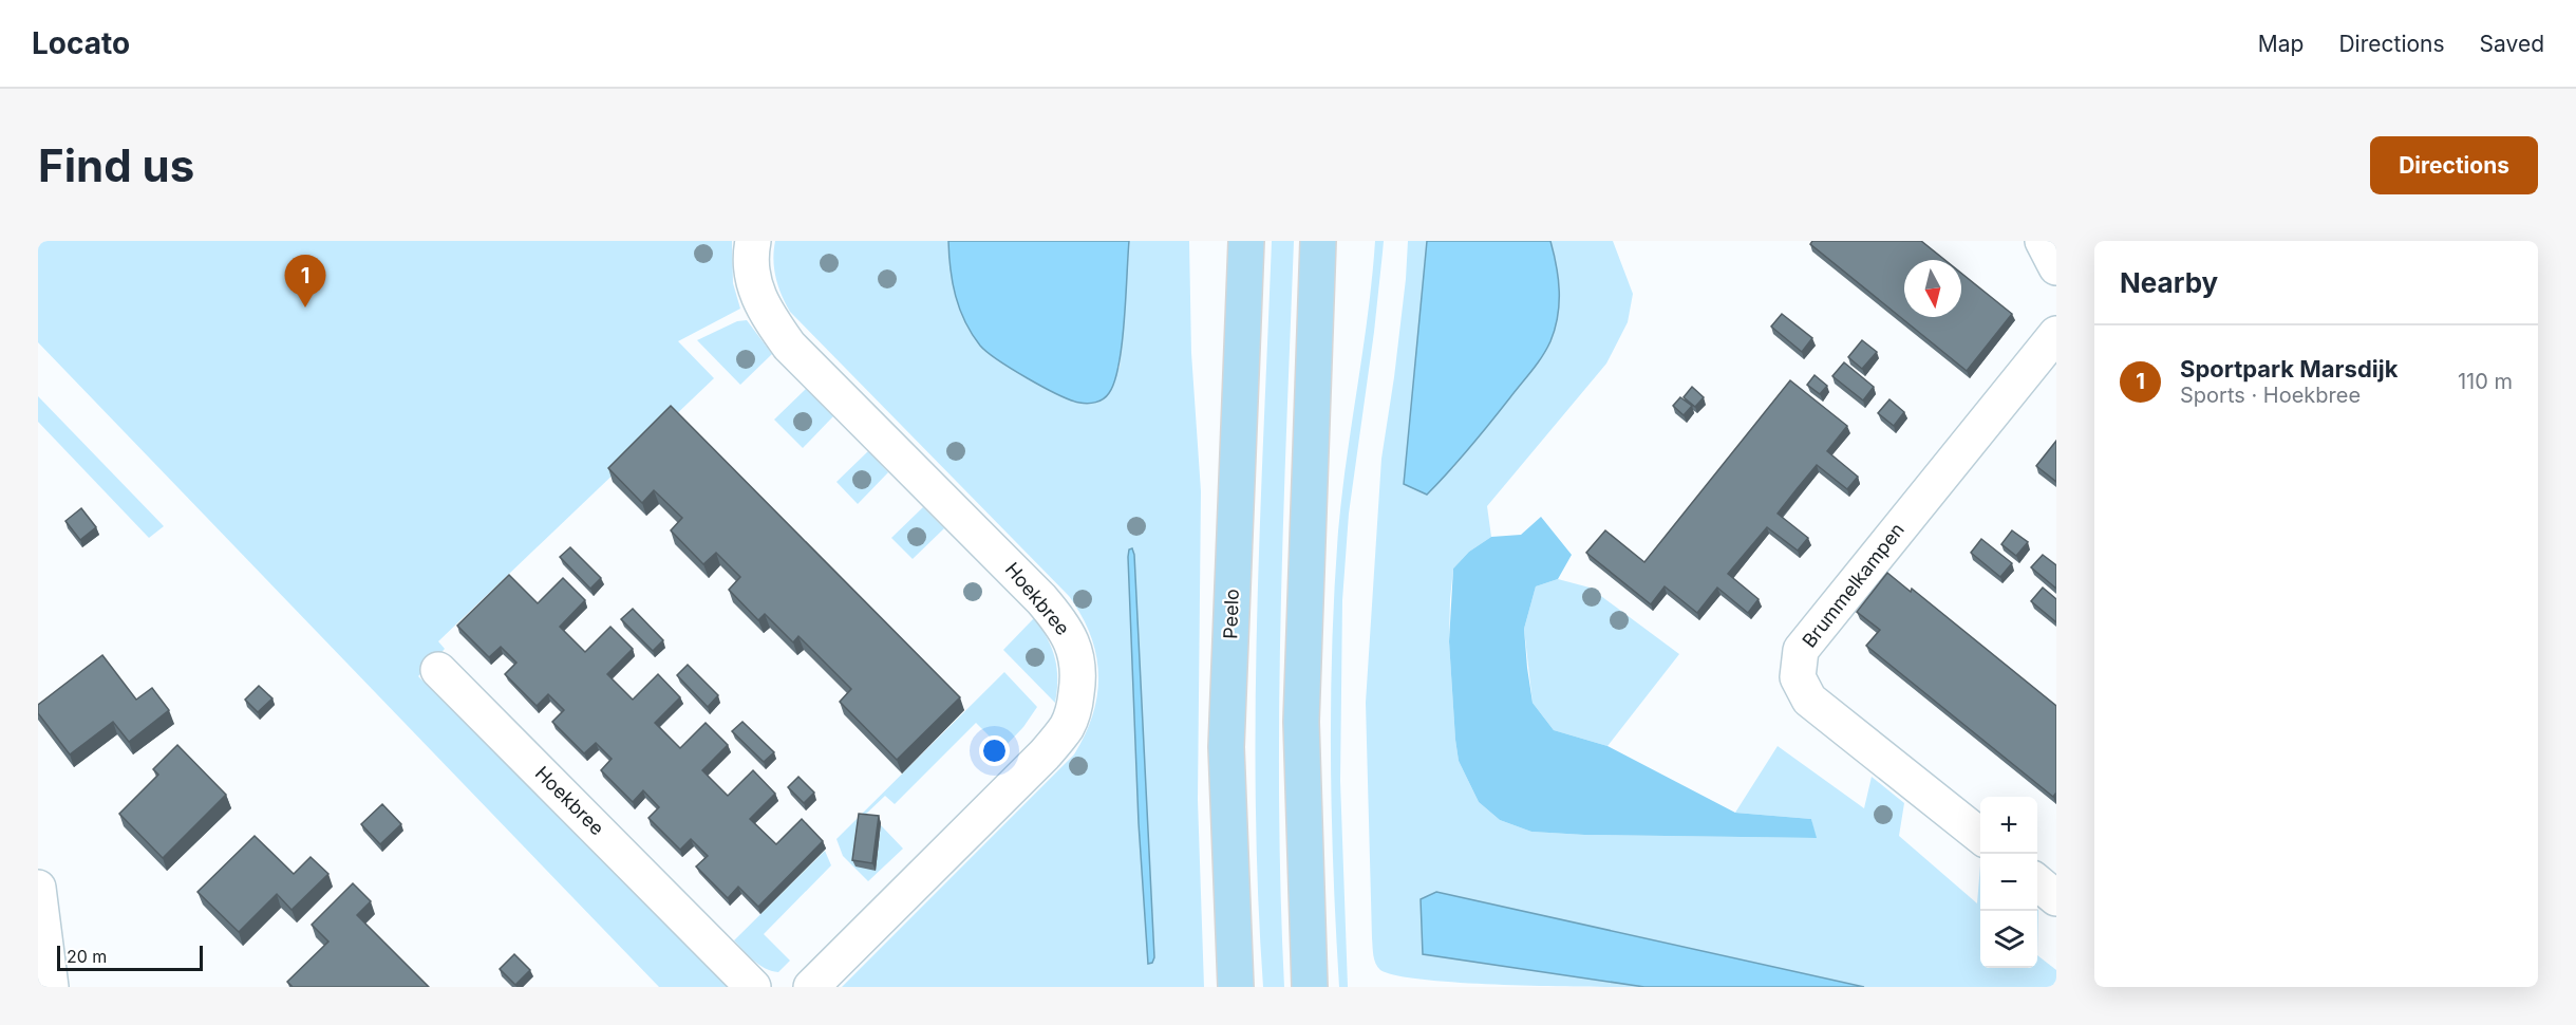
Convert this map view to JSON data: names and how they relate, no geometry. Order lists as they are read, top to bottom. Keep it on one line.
{"streets":{"main road":["Peelo"],"street":["Brummelkampen","Hoekbree"]},"scale_bar":"20 m","north":"bottom","page":{"header":"Locato","nav":["Map","Directions","Saved"],"buttons":"Directions","title":"Find us","heading":"Nearby","pins":"1","list":[{"mark":"1","name":"Sportpark Marsdijk","note":"Sports · Hoekbree","value":"110 m"}],"map_buttons":["+","−"],"scale":"20 m"}}
